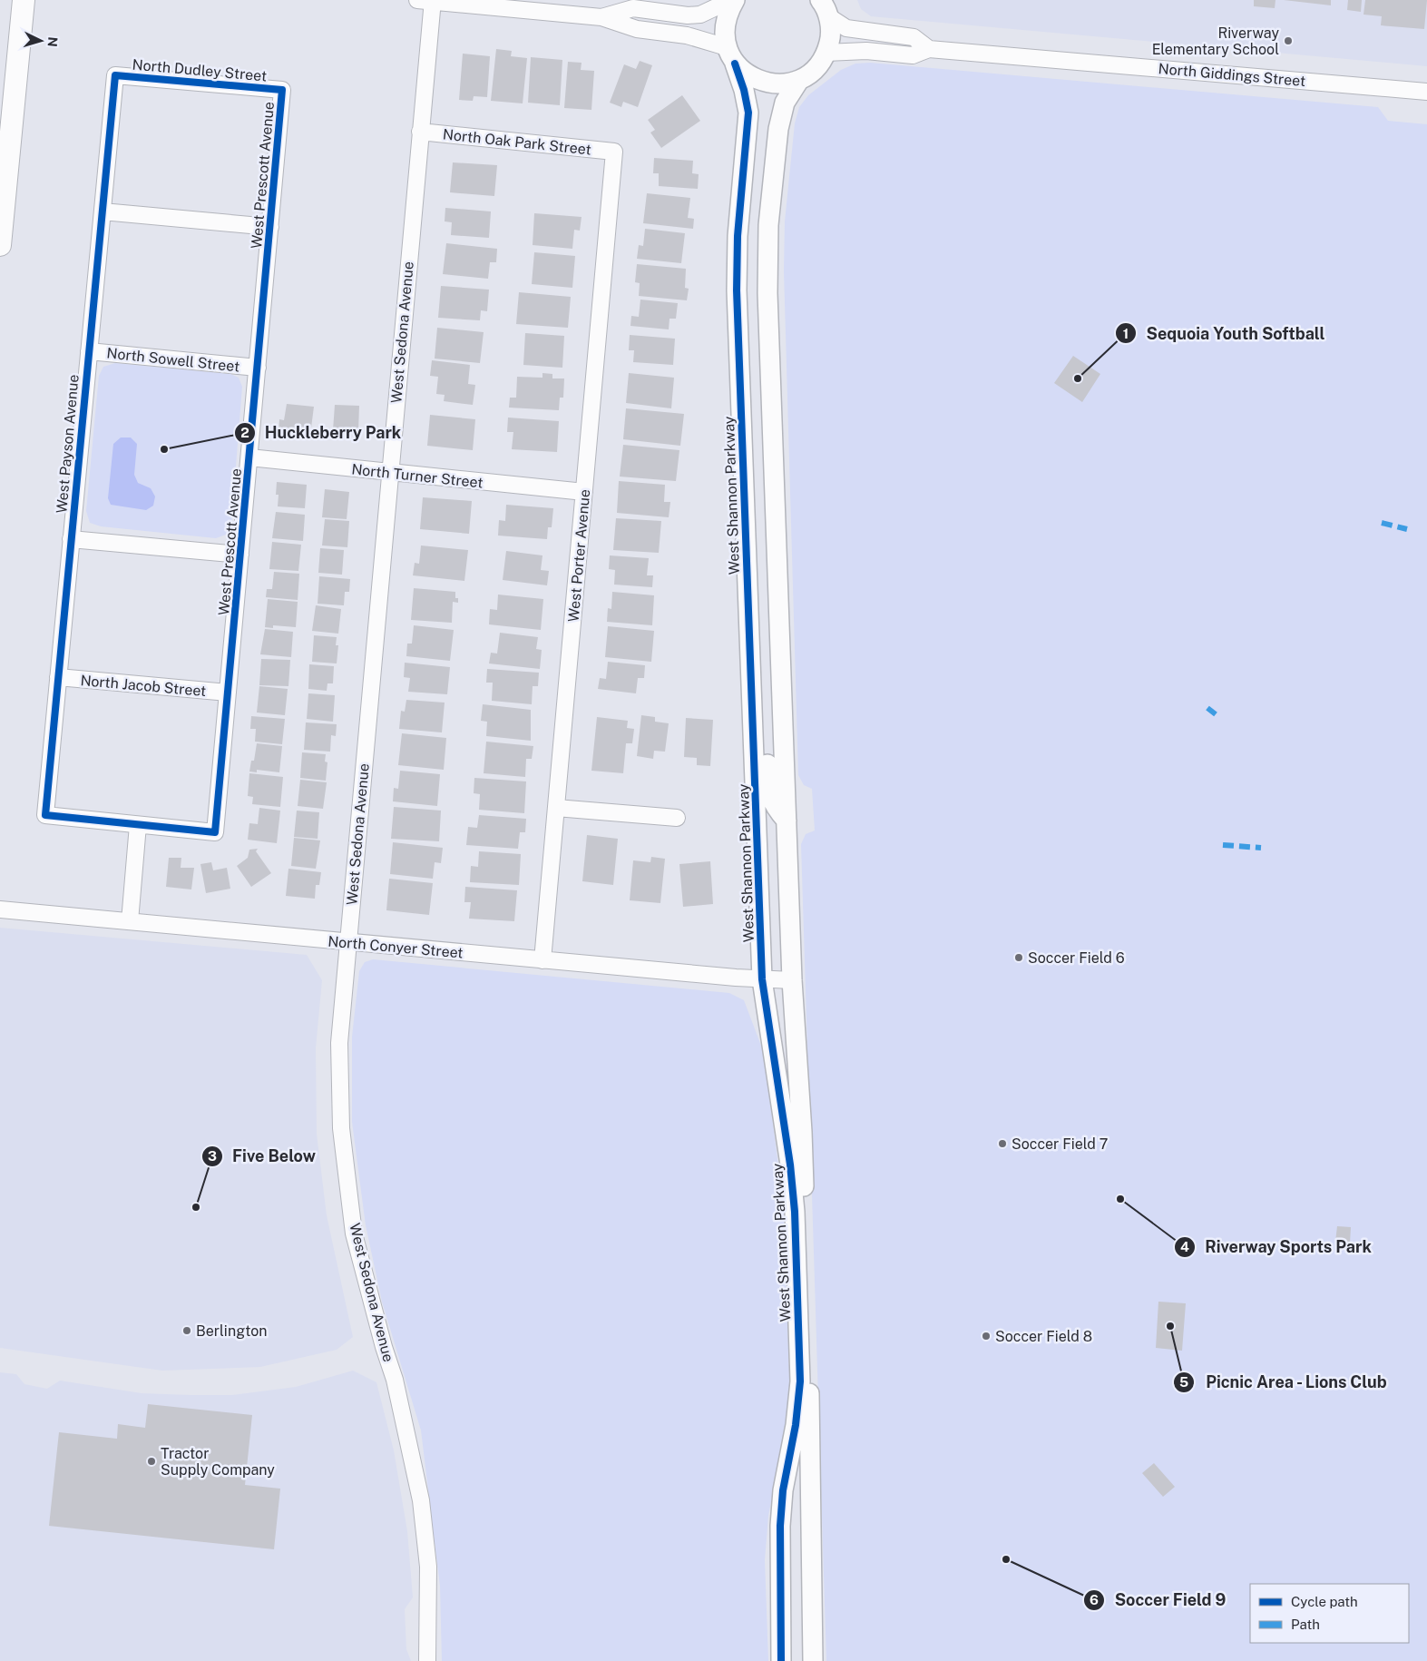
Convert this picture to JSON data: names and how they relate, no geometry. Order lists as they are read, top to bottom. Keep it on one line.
{"streets":{"street":["North Dudley Street","North Giddings Street","North Oak Park Street","West Prescott Avenue","West Sedona Avenue","North Sowell Street","West Payson Avenue","North Turner Street","West Shannon Parkway","West Porter Avenue","North Jacob Street","North Conyer Street"]},"crossings":[["North Dudley Street","West Prescott Avenue"],["North Dudley Street","West Payson Avenue"],["North Oak Park Street","West Sedona Avenue"],["North Oak Park Street","West Porter Avenue"],["West Prescott Avenue","North Sowell Street"],["West Prescott Avenue","West Payson Avenue"],["West Prescott Avenue","North Turner Street"],["West Prescott Avenue","North Jacob Street"],["West Sedona Avenue","North Turner Street"],["West Sedona Avenue","North Conyer Street"],["North Sowell Street","West Payson Avenue"],["West Payson Avenue","North Jacob Street"],["North Turner Street","West Porter Avenue"],["West Shannon Parkway","North Conyer Street"],["West Porter Avenue","North Conyer Street"]],"places":["Riverway Elementary School","Sequoia Youth Softball","Huckleberry Park","Soccer Field 6","Soccer Field 7","Riverway Sports Park","Five Below","Picnic Area - Lions Club","Berlington","Soccer Field 8","Tractor Supply Company","Soccer Field 9"],"legend":["Cycle path","Path"],"north":"right"}
